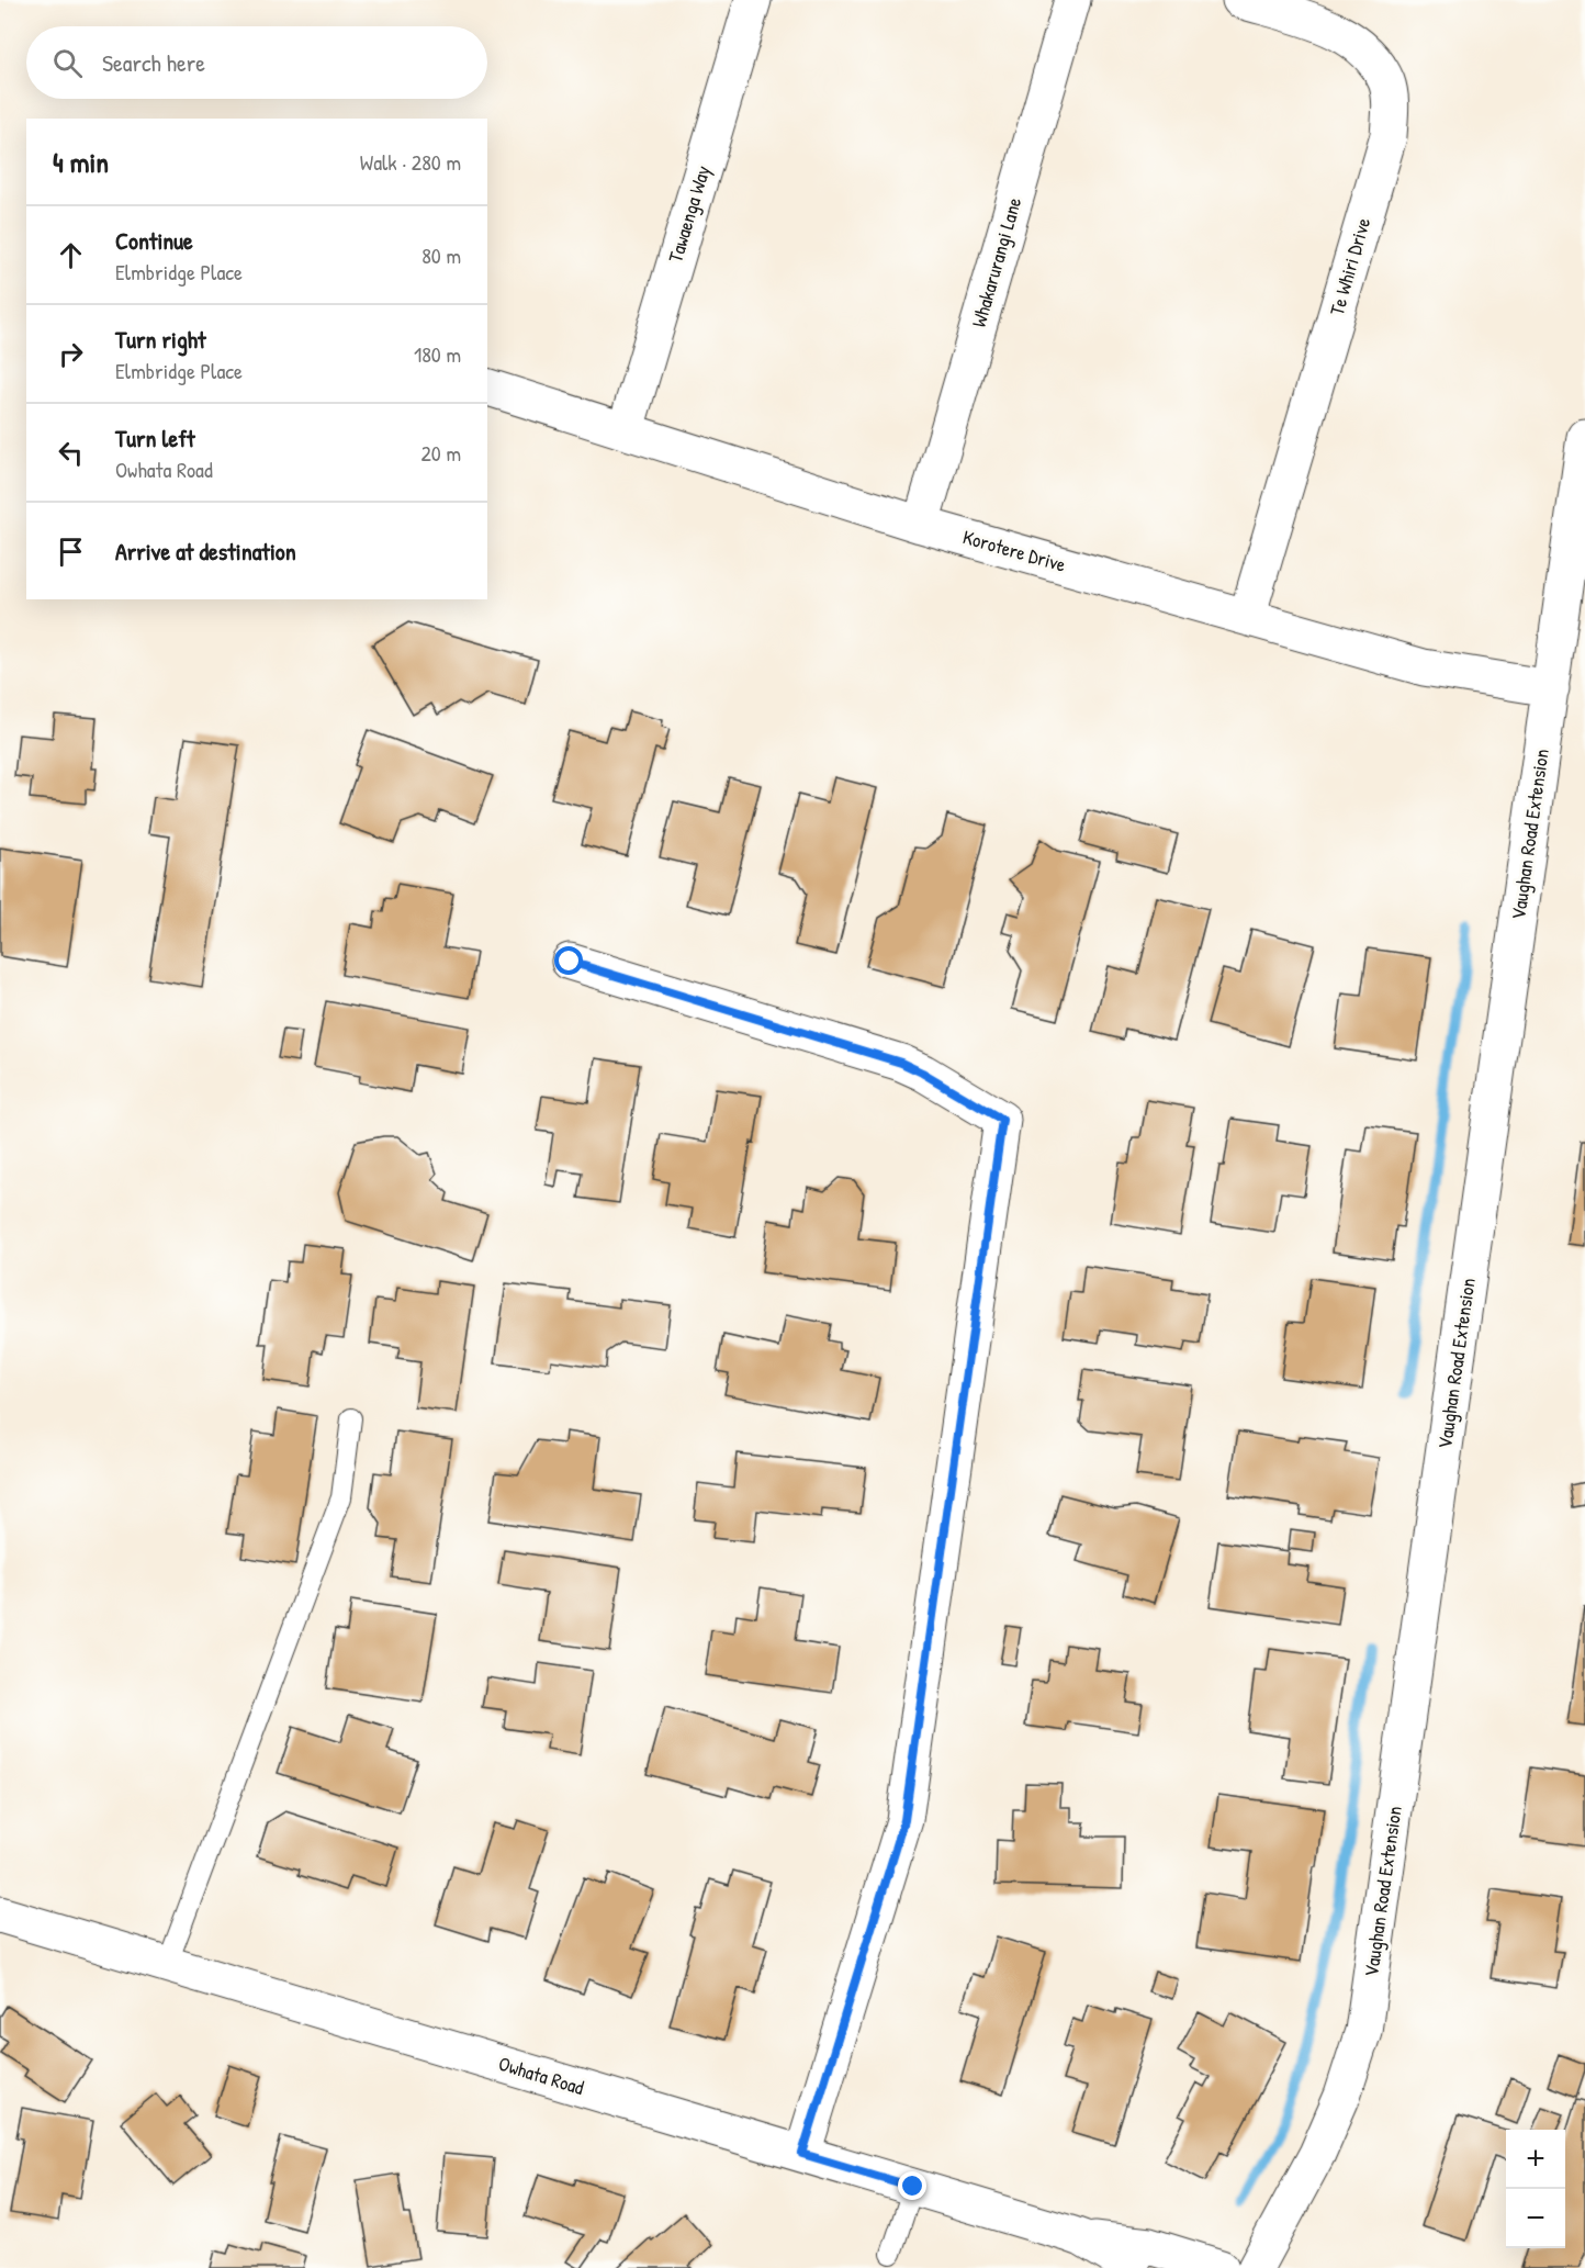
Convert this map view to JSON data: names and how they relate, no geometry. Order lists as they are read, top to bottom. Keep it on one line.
{"streets":{"street":["Tawaenga Way","Whakarurangi Lane","Te Whiri Drive","Korotere Drive","Vaughan Road Extension","Owhata Road"]},"crossings":[["Tawaenga Way","Korotere Drive"],["Whakarurangi Lane","Korotere Drive"],["Te Whiri Drive","Korotere Drive"],["Korotere Drive","Vaughan Road Extension"]],"page":{"search":"Search here","heading":["4 min","Walk · 280 m"],"list":[["Continue","Elmbridge Place","80 m"],["Turn right","Elmbridge Place","180 m"],["Turn left","Owhata Road","20 m"],"Arrive at destination"],"map_buttons":["+","−"]}}
